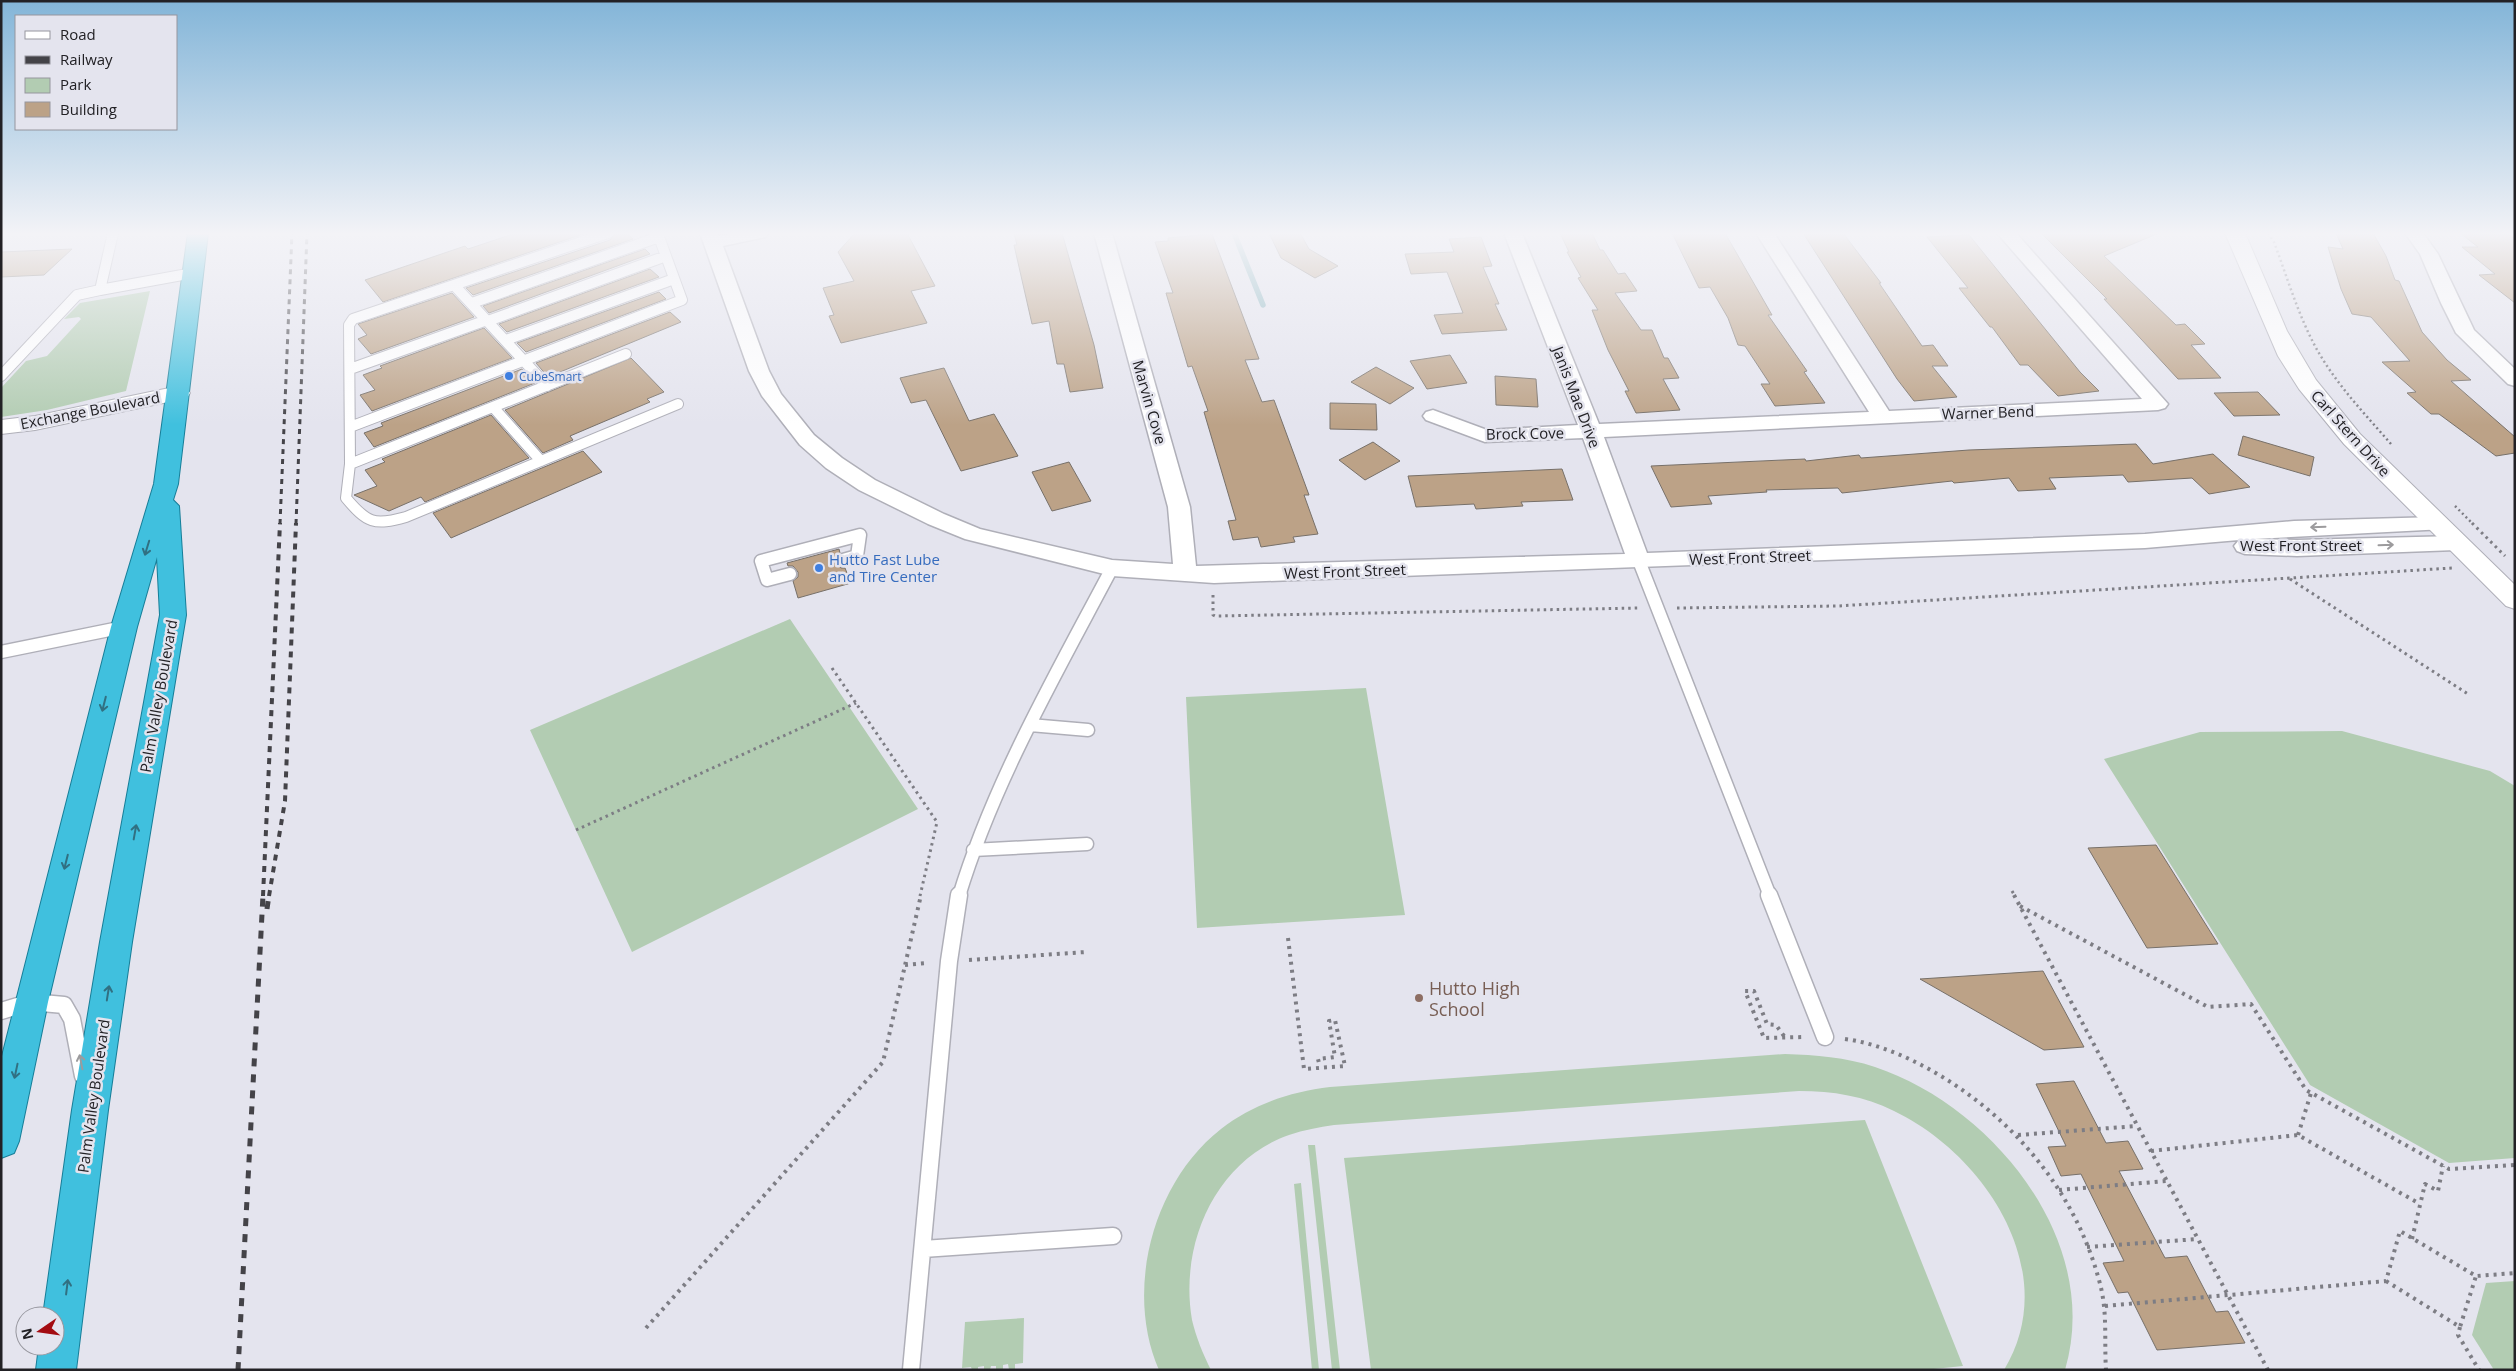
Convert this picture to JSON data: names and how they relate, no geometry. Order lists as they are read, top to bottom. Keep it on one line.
{"streets":{"highway":["Palm Valley Boulevard"],"street":["Janis Mae Drive","Marvin Cove","Exchange Boulevard","Warner Bend","Brock Cove","Carl Stern Drive","West Front Street"]},"crossings":[["Janis Mae Drive","Warner Bend"],["Janis Mae Drive","Brock Cove"],["Janis Mae Drive","West Front Street"],["Marvin Cove","West Front Street"],["Warner Bend","Brock Cove"],["Carl Stern Drive","West Front Street"]],"places":["CubeSmart","Hutto Fast Lube and Tire Center","Hutto High School"],"legend":["Road","Railway","Park","Building"],"north":"left"}
